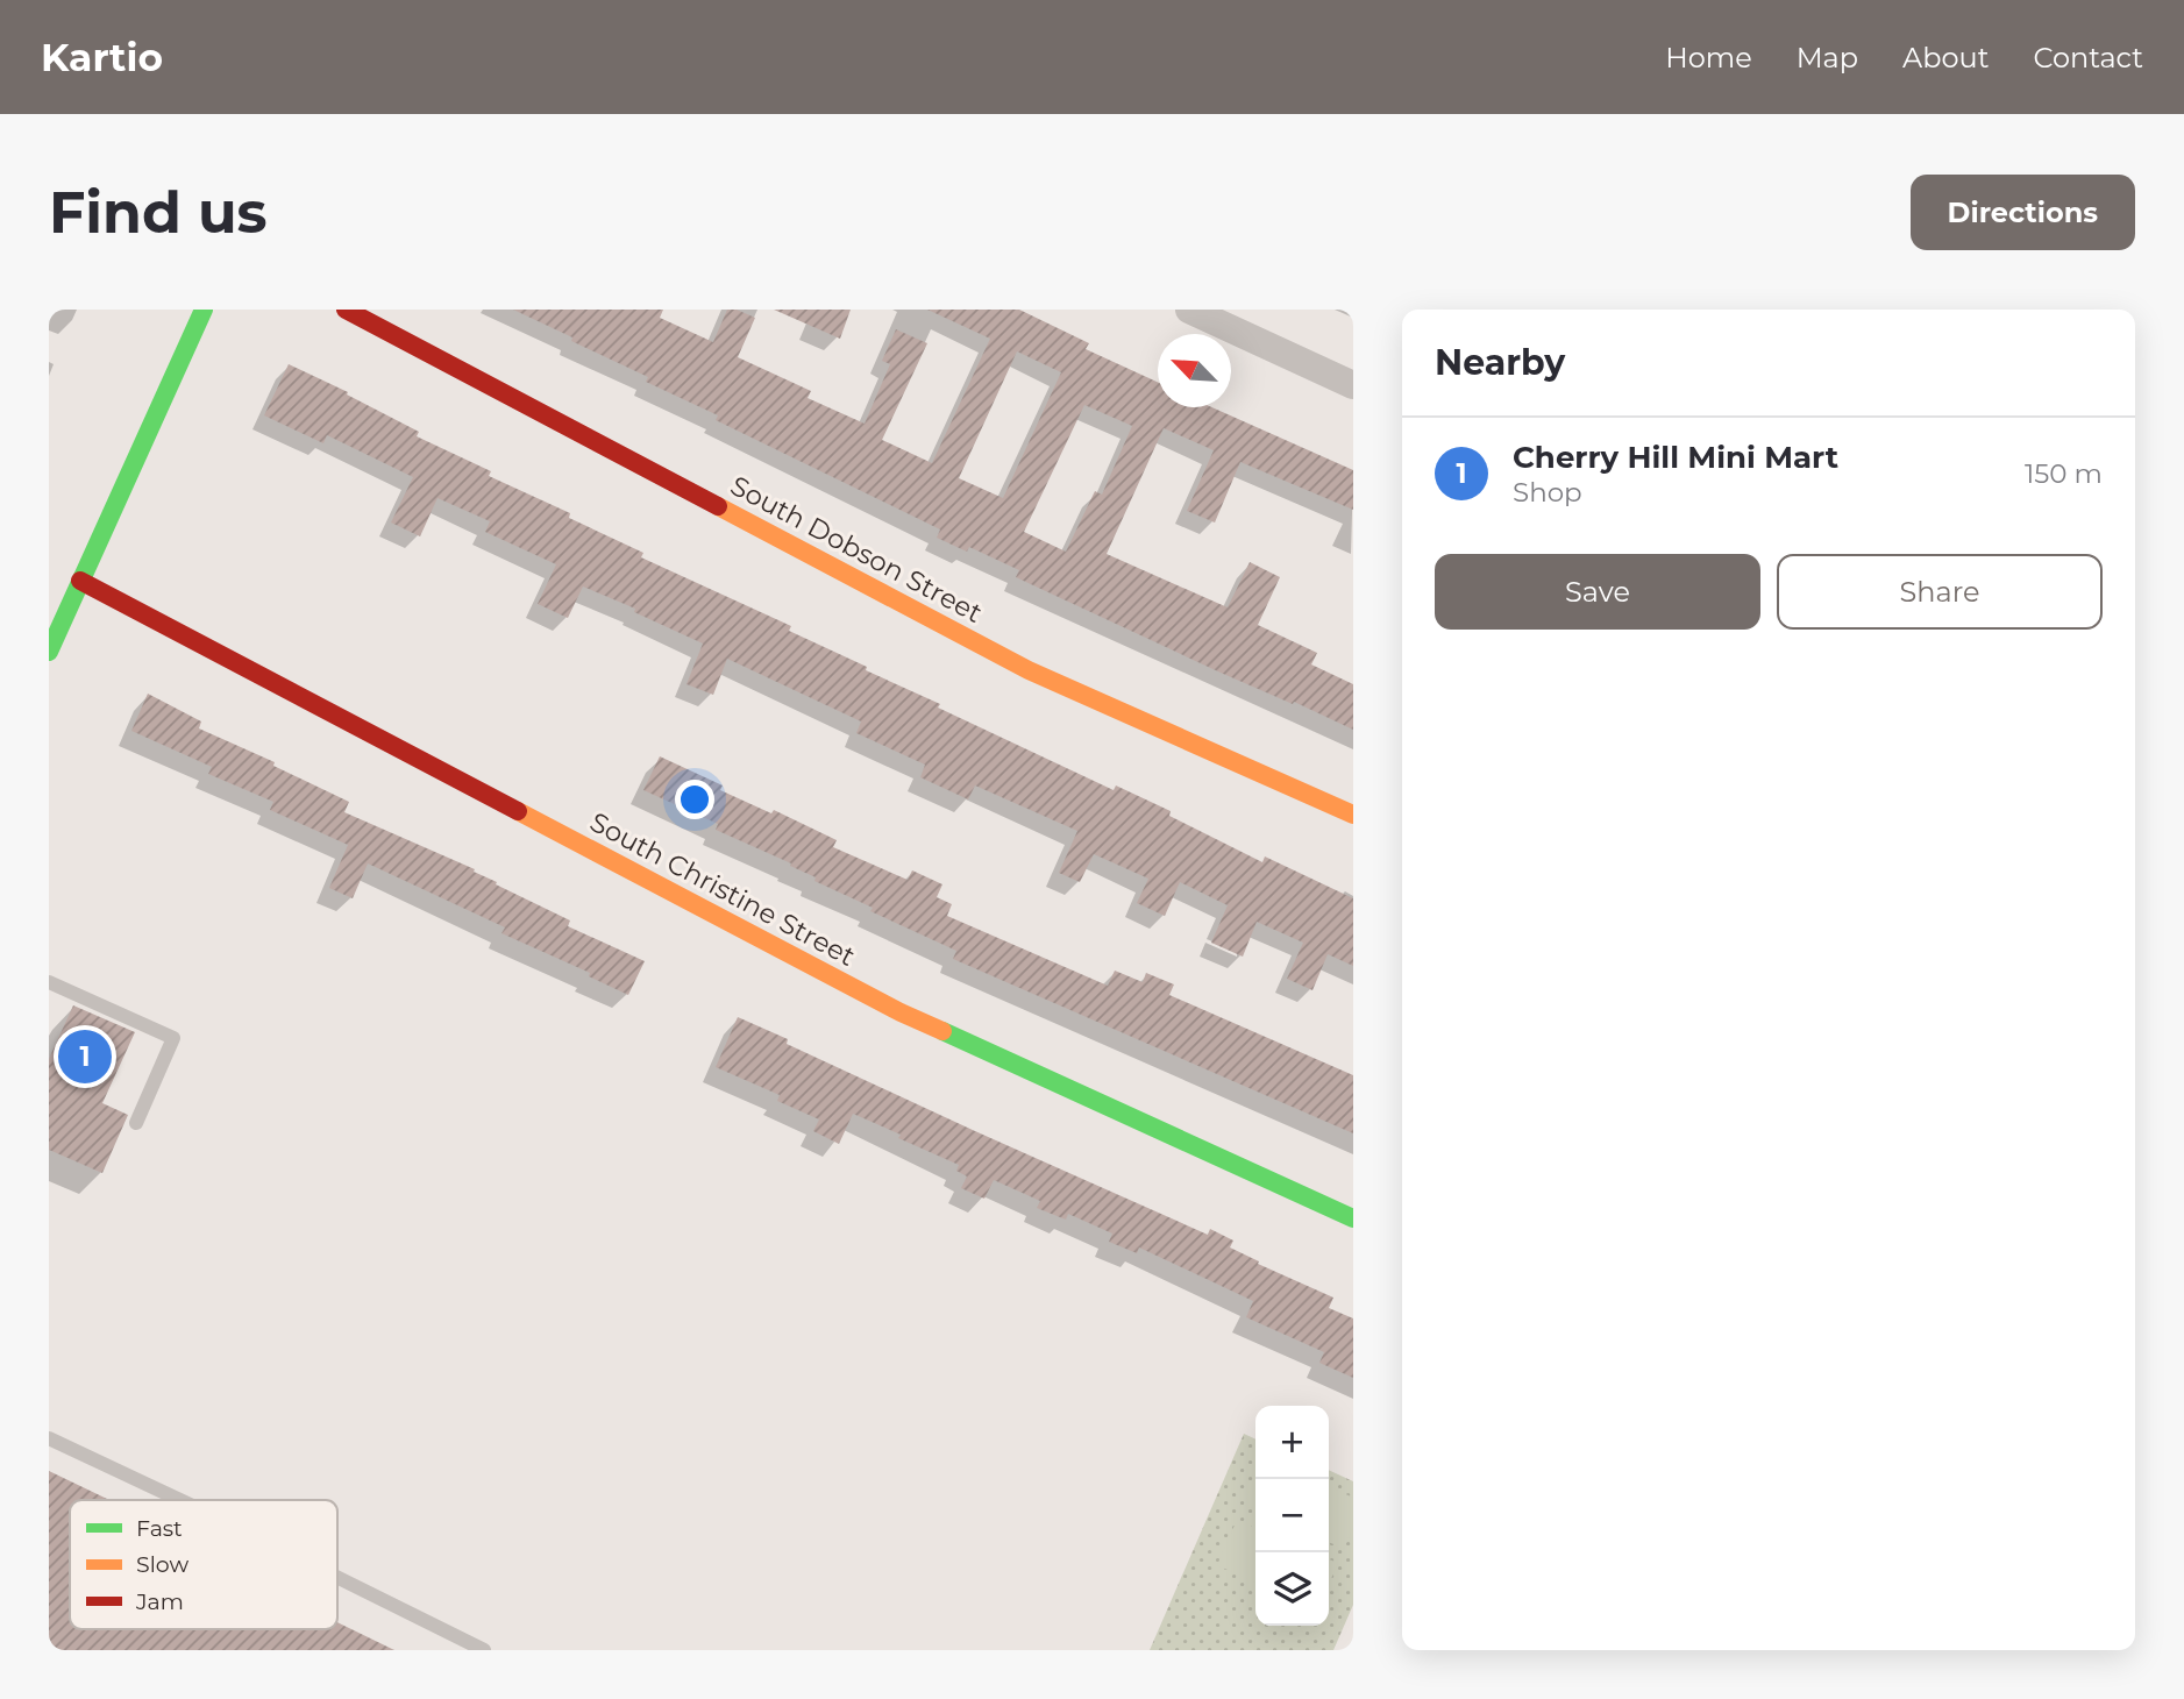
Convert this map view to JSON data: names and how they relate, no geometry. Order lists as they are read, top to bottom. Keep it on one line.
{"streets":{"street":["South Dobson Street","South Christine Street"]},"legend":["Fast","Slow","Jam"],"north":"top left","page":{"header":"Kartio","nav":["Home","Map","About","Contact"],"buttons":["Directions",["Save","Share"]],"title":"Find us","heading":"Nearby","list":[{"mark":"1","name":"Cherry Hill Mini Mart","note":"Shop","value":"150 m"}],"pins":"1","map_buttons":["+","−"]}}
